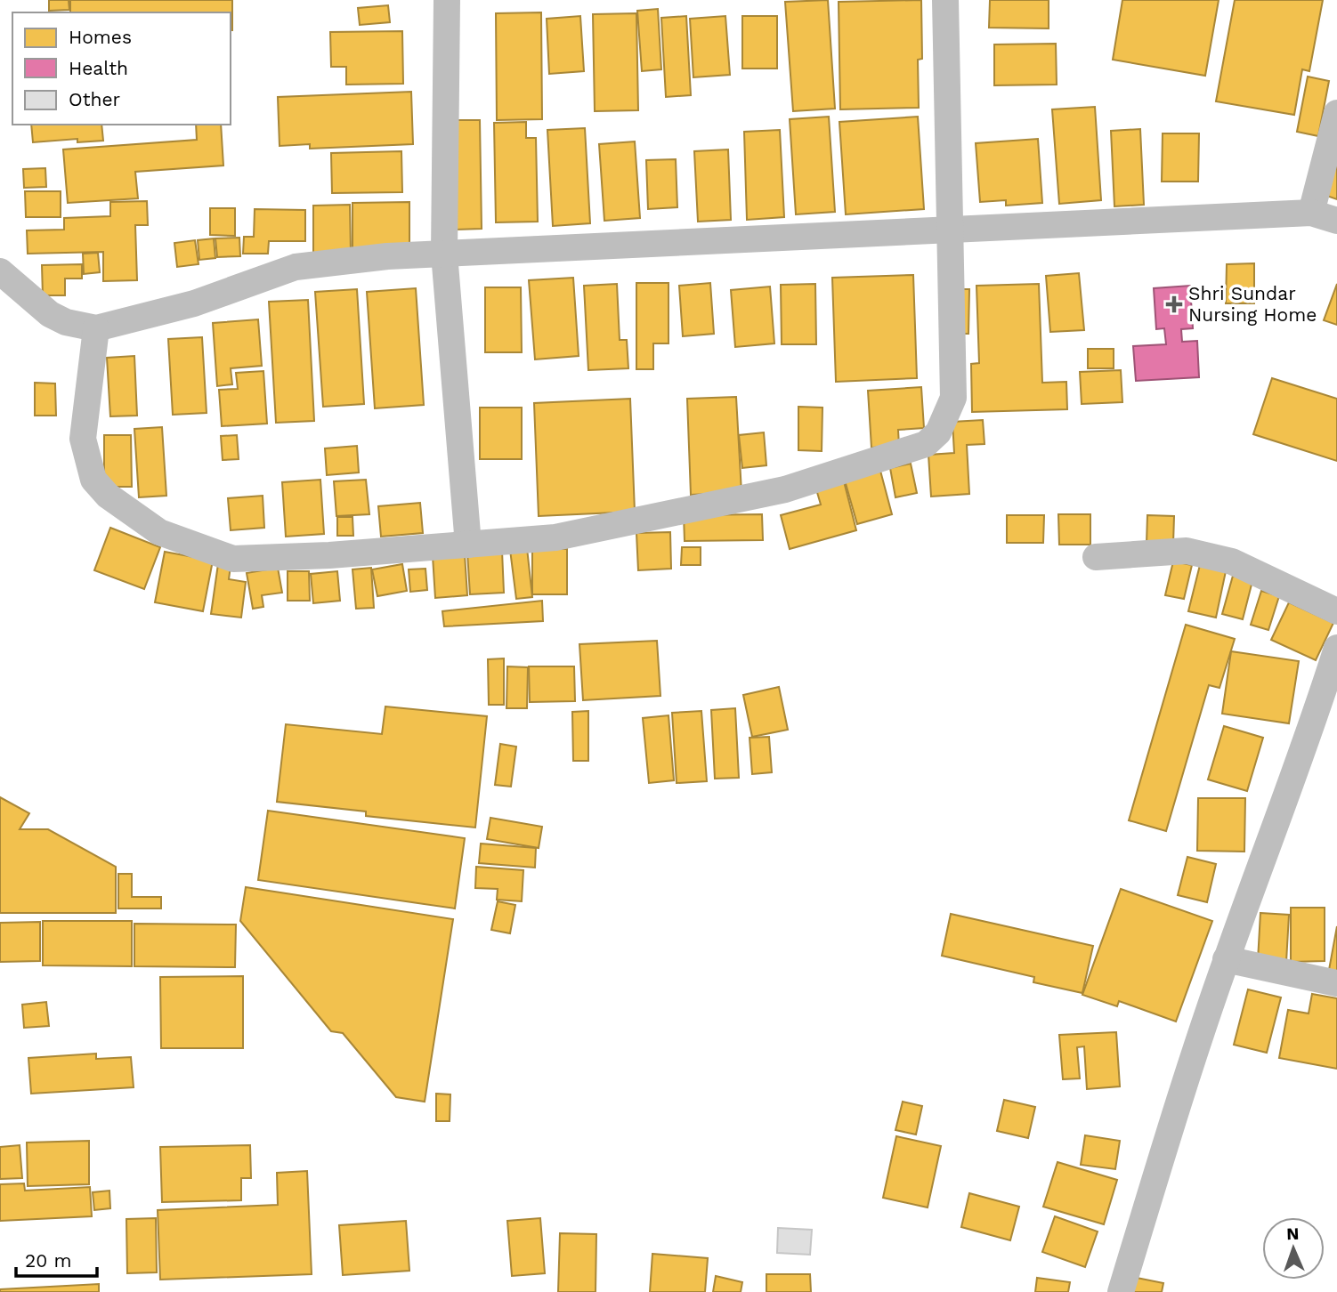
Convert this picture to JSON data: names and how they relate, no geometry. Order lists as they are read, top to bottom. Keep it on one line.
{"places":{"health":["Shri Sundar Nursing Home"]},"legend":["Homes","Health","Other"],"scale_bar":"20 m","north":"top"}
